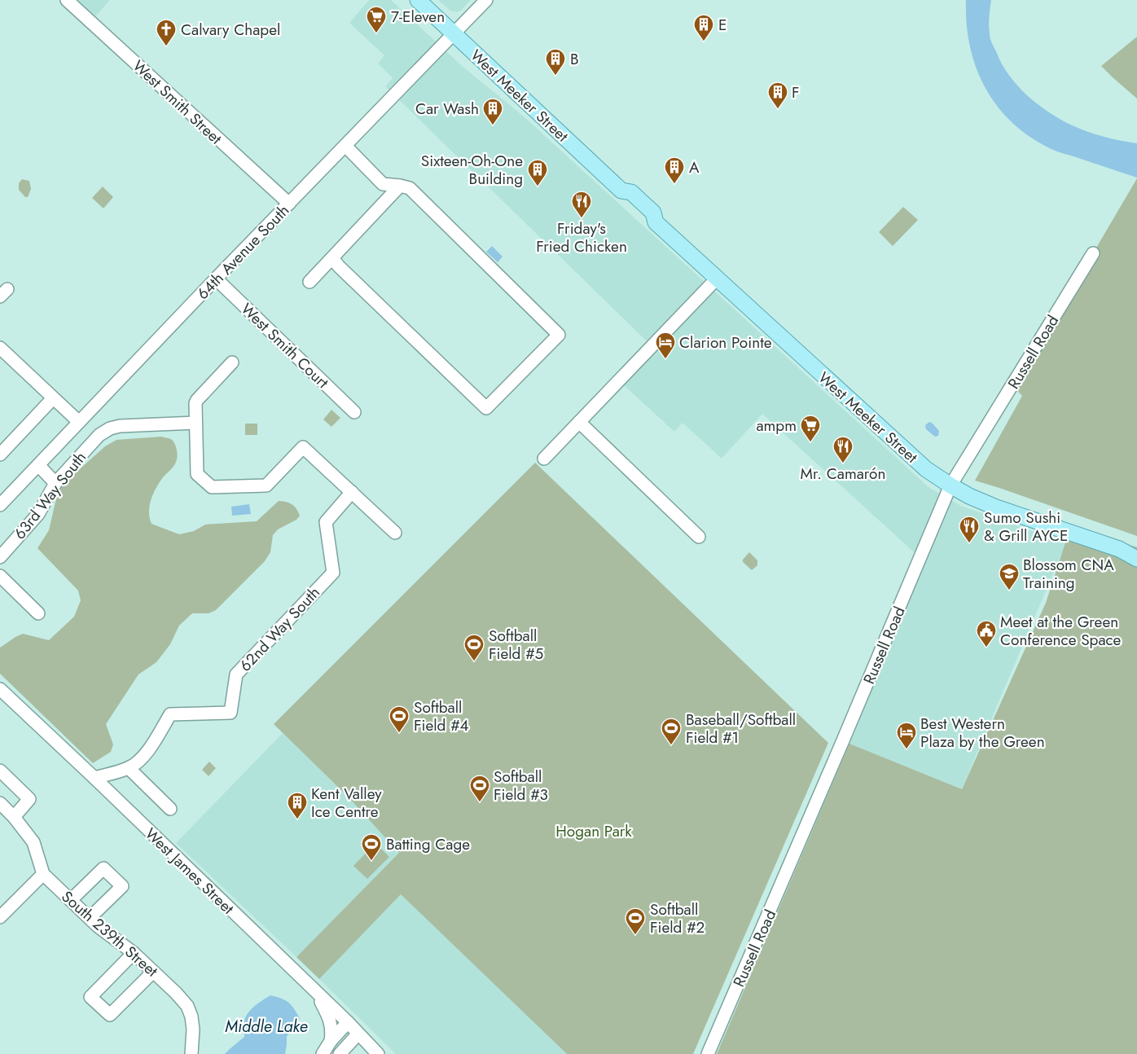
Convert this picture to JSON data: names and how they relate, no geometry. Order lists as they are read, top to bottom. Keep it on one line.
{"streets":{"main road":["West Meeker Street"],"street":["West Smith Street","64th Avenue South","West Smith Court","Russell Road","63rd Way South","62nd Way South","West James Street","South 239th Street"]},"crossings":[["West Meeker Street","64th Avenue South"],["West Meeker Street","Russell Road"],["West Smith Street","64th Avenue South"],["64th Avenue South","West Smith Court"],["62nd Way South","West James Street"]],"water":["Middle Lake"],"parks":["Hogan Park"],"places":{"supermarket":["7-Eleven","ampm"],"building":["E","B","F","Car Wash","A","Sixteen-Oh-One Building","Kent Valley Ice Centre"],"church":["Calvary Chapel"],"restaurant":["Friday's Fried Chicken","Mr. Camarón","Sumo Sushi & Grill AYCE"],"hotel":["Clarion Pointe","Best Western Plaza by the Green"],"school or university":["Blossom CNA Training"],"public building":["Meet at the Green Conference Space"],"sports":["Softball Field #5","Softball Field #4","Baseball/Softball Field #1","Softball Field #3","Batting Cage","Softball Field #2"]}}
